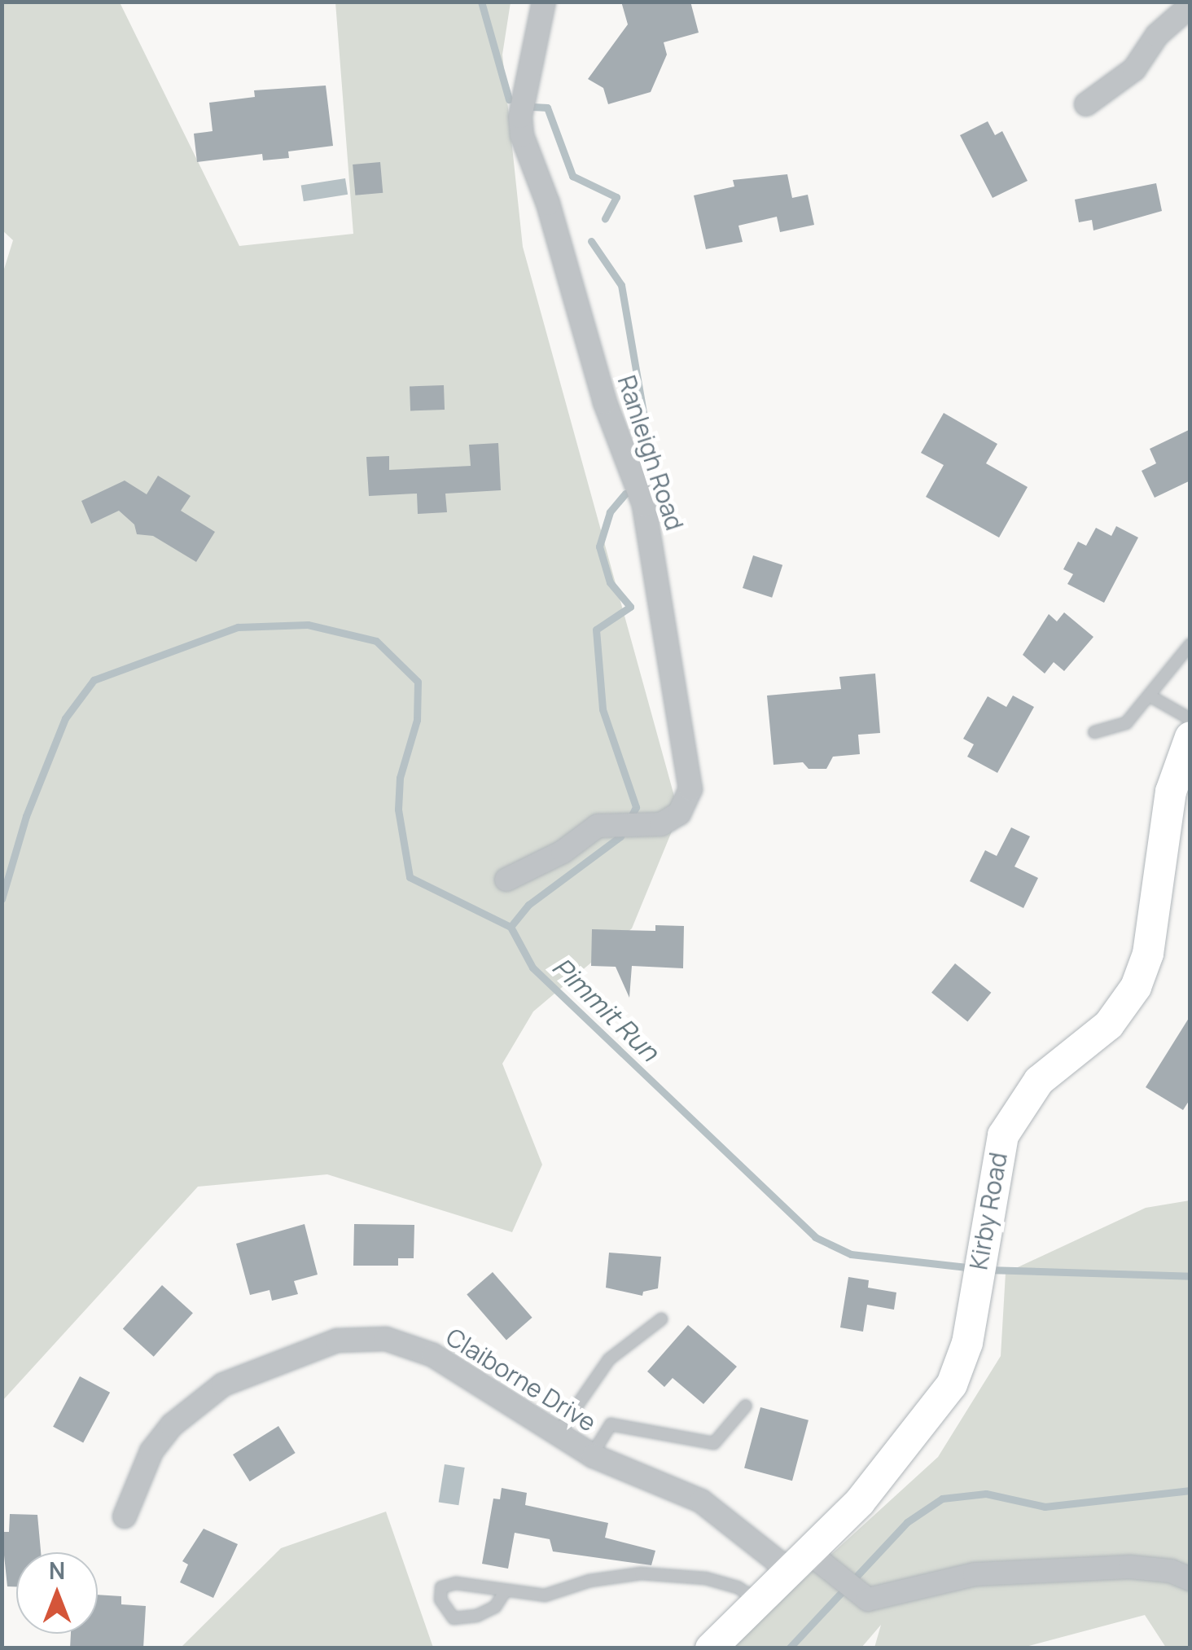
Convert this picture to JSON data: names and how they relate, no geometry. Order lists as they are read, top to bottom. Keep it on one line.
{"streets":{"main road":["Kirby Road"],"street":["Ranleigh Road","Claiborne Drive"]},"crossings":[["Kirby Road","Claiborne Drive"]],"water":["Pimmit Run"],"north":"top"}
